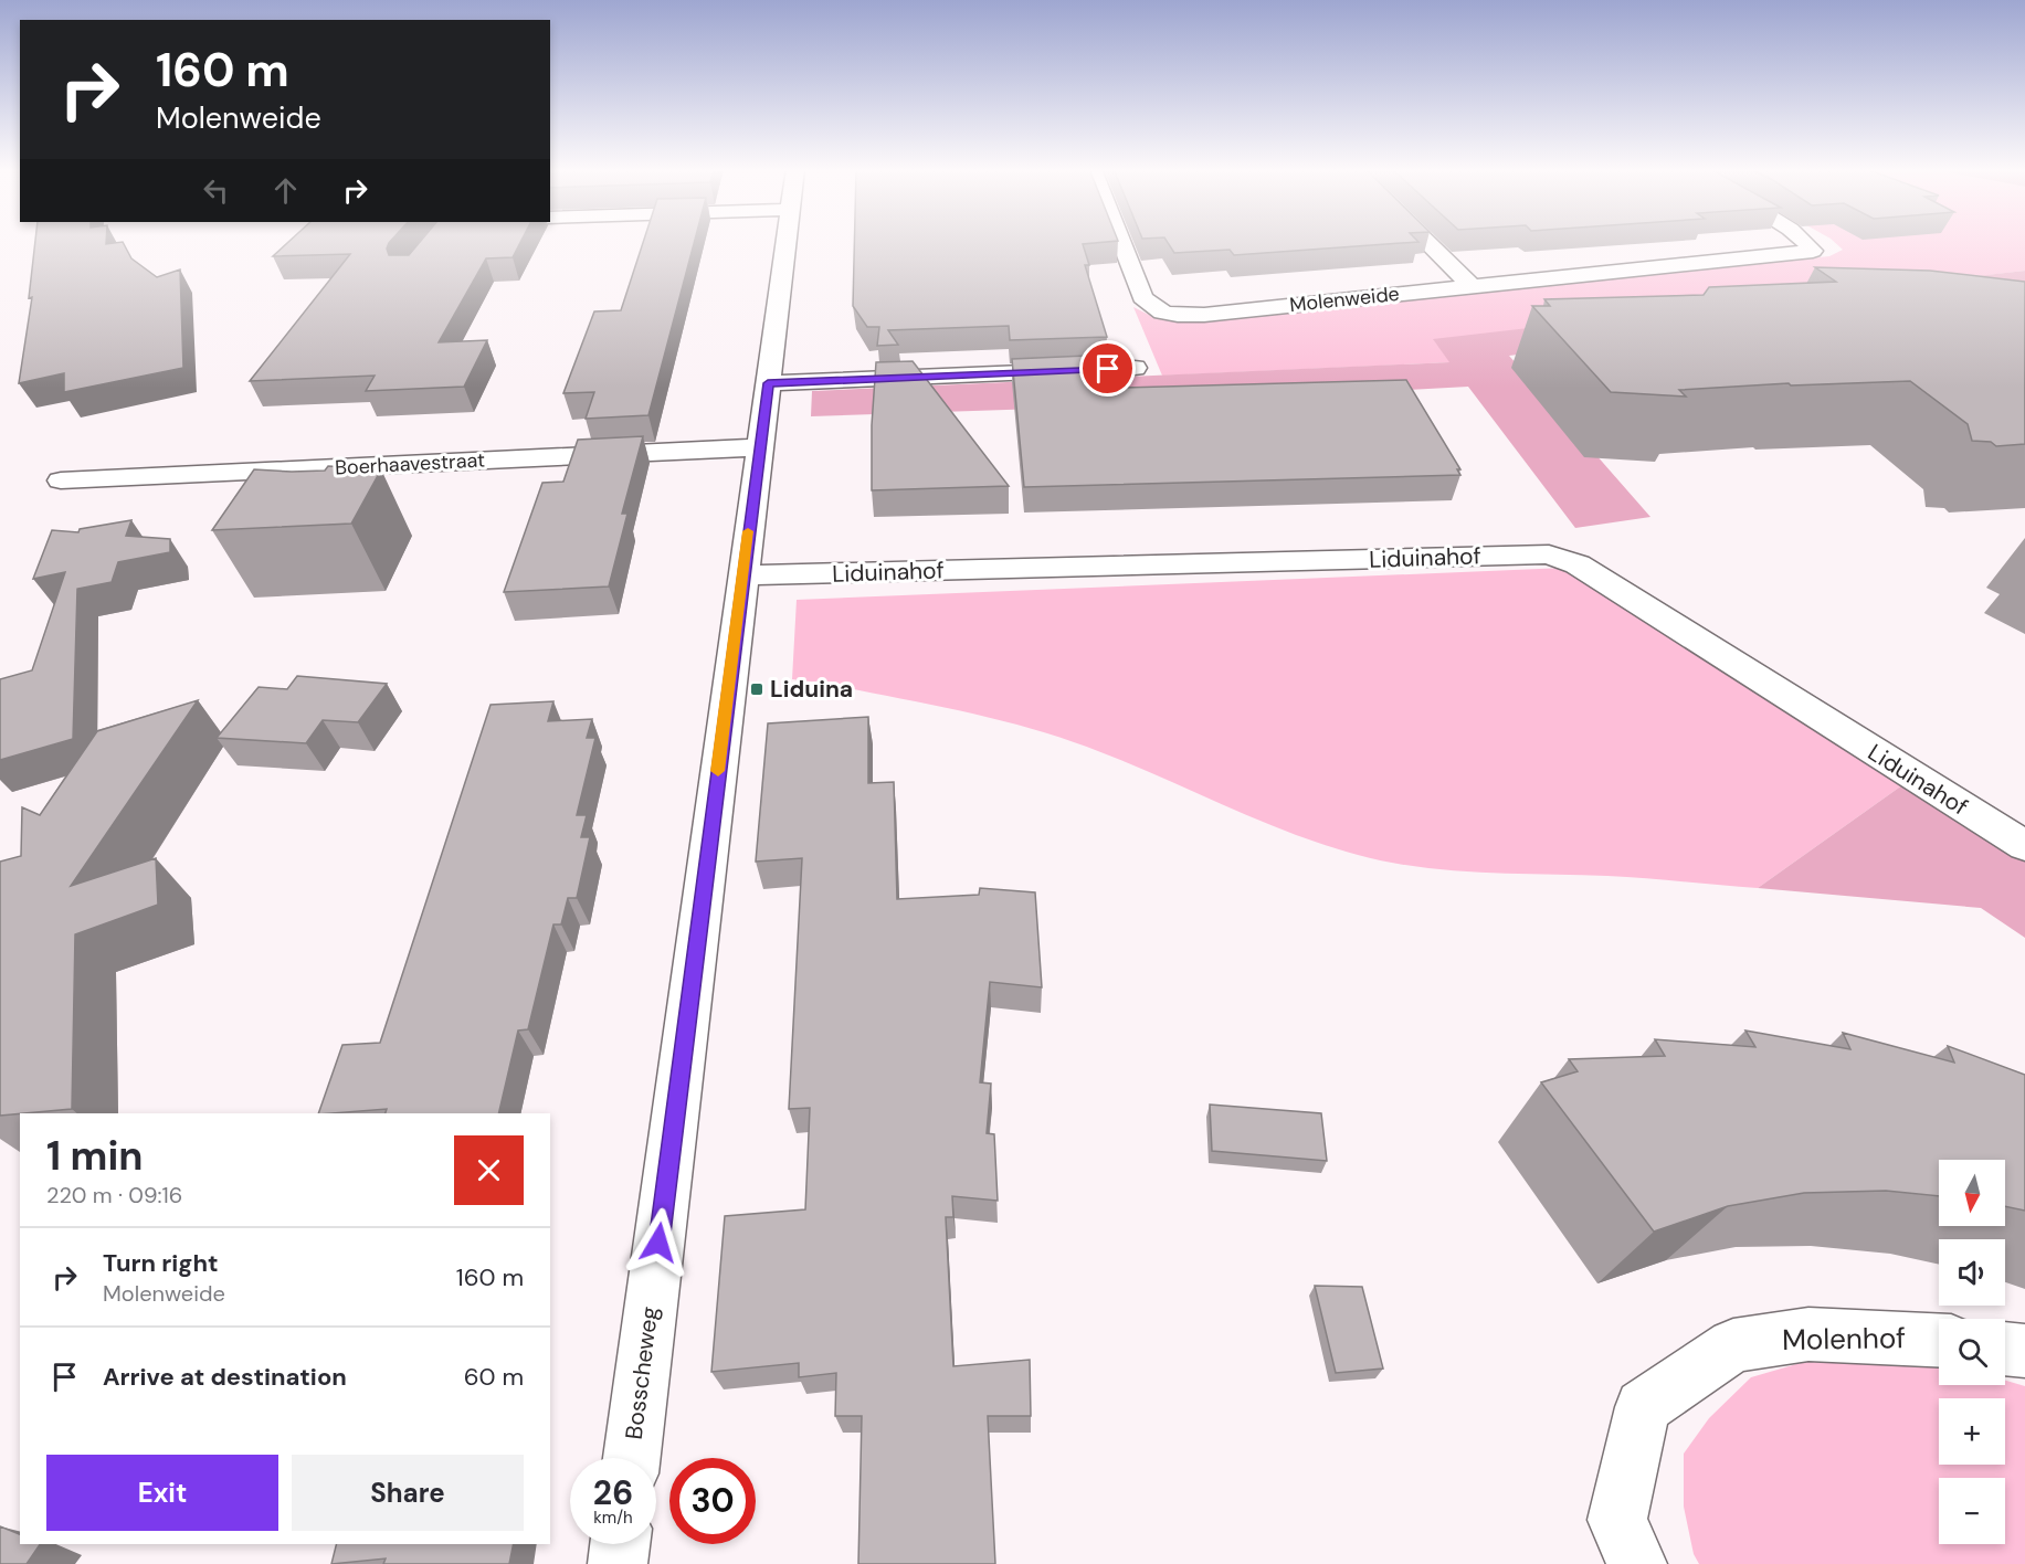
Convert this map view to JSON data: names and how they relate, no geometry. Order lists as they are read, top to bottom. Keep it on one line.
{"streets":{"street":["Molenweide","Boerhaavestraat","Liduinahof","Molenhof","Bosscheweg"]},"crossings":[["Boerhaavestraat","Bosscheweg"],["Liduinahof","Bosscheweg"]],"places":{"transit":["Liduina"]},"north":"bottom","page":{"turn":["160 m","Molenweide"],"heading":["1 min","220 m · 09:16"],"map_buttons":["+","−"],"list":[{"name":"Turn right","note":"Molenweide","value":"160 m"},{"name":"Arrive at destination","value":"60 m"}],"buttons":["Exit","Share"],"speed":"26 km/h","limit":"30"}}
